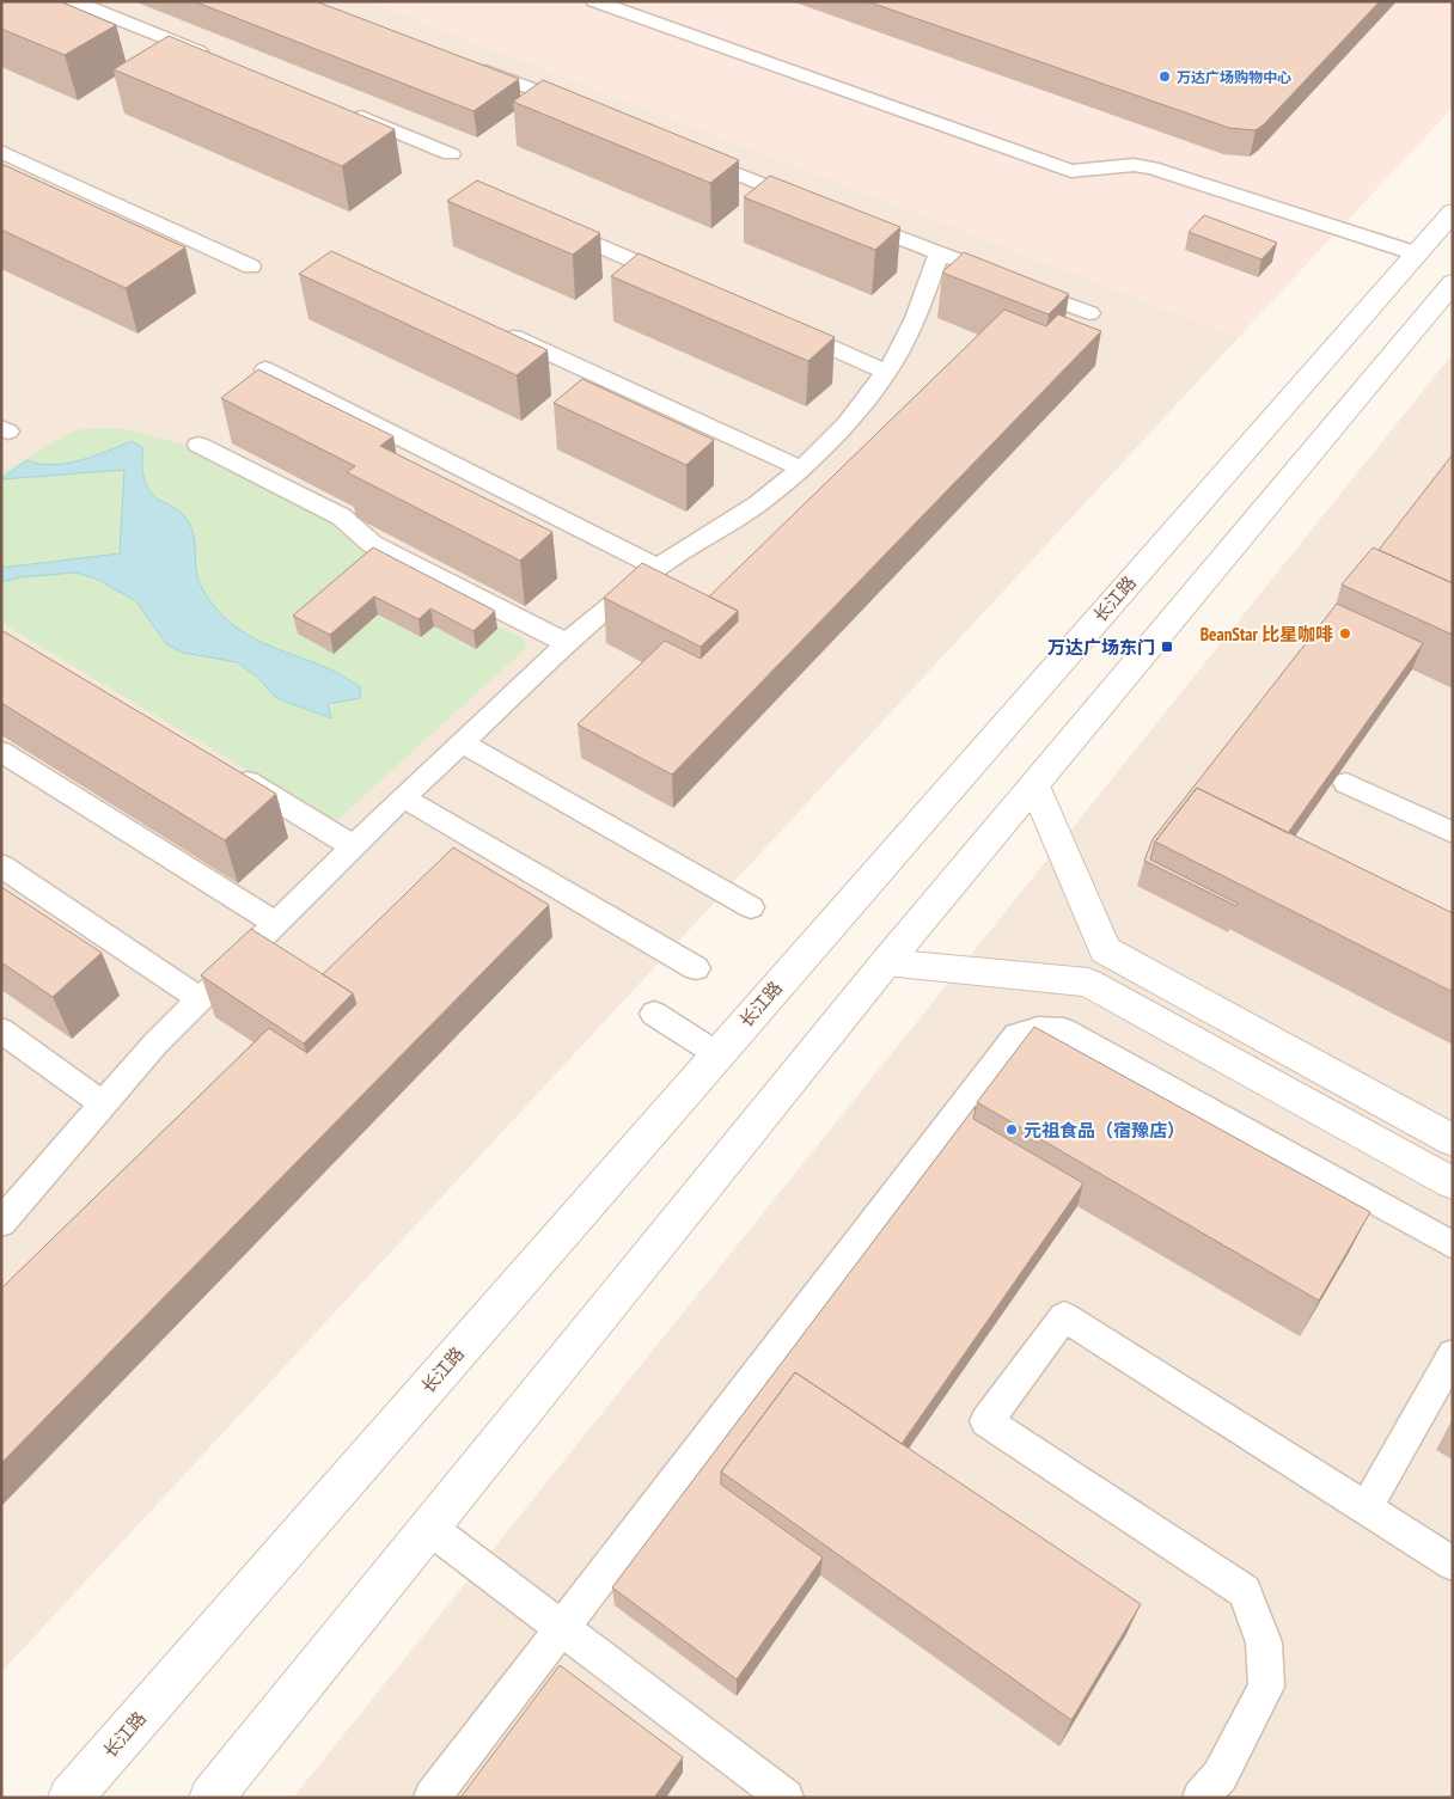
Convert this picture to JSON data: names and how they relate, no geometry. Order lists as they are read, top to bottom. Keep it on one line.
{"streets":{"street":["长江路"]},"places":{"other":["万达广场购物中心","BeanStar 比星咖啡","元祖食品（宿豫店）"],"transit":["万达广场东门"]}}
